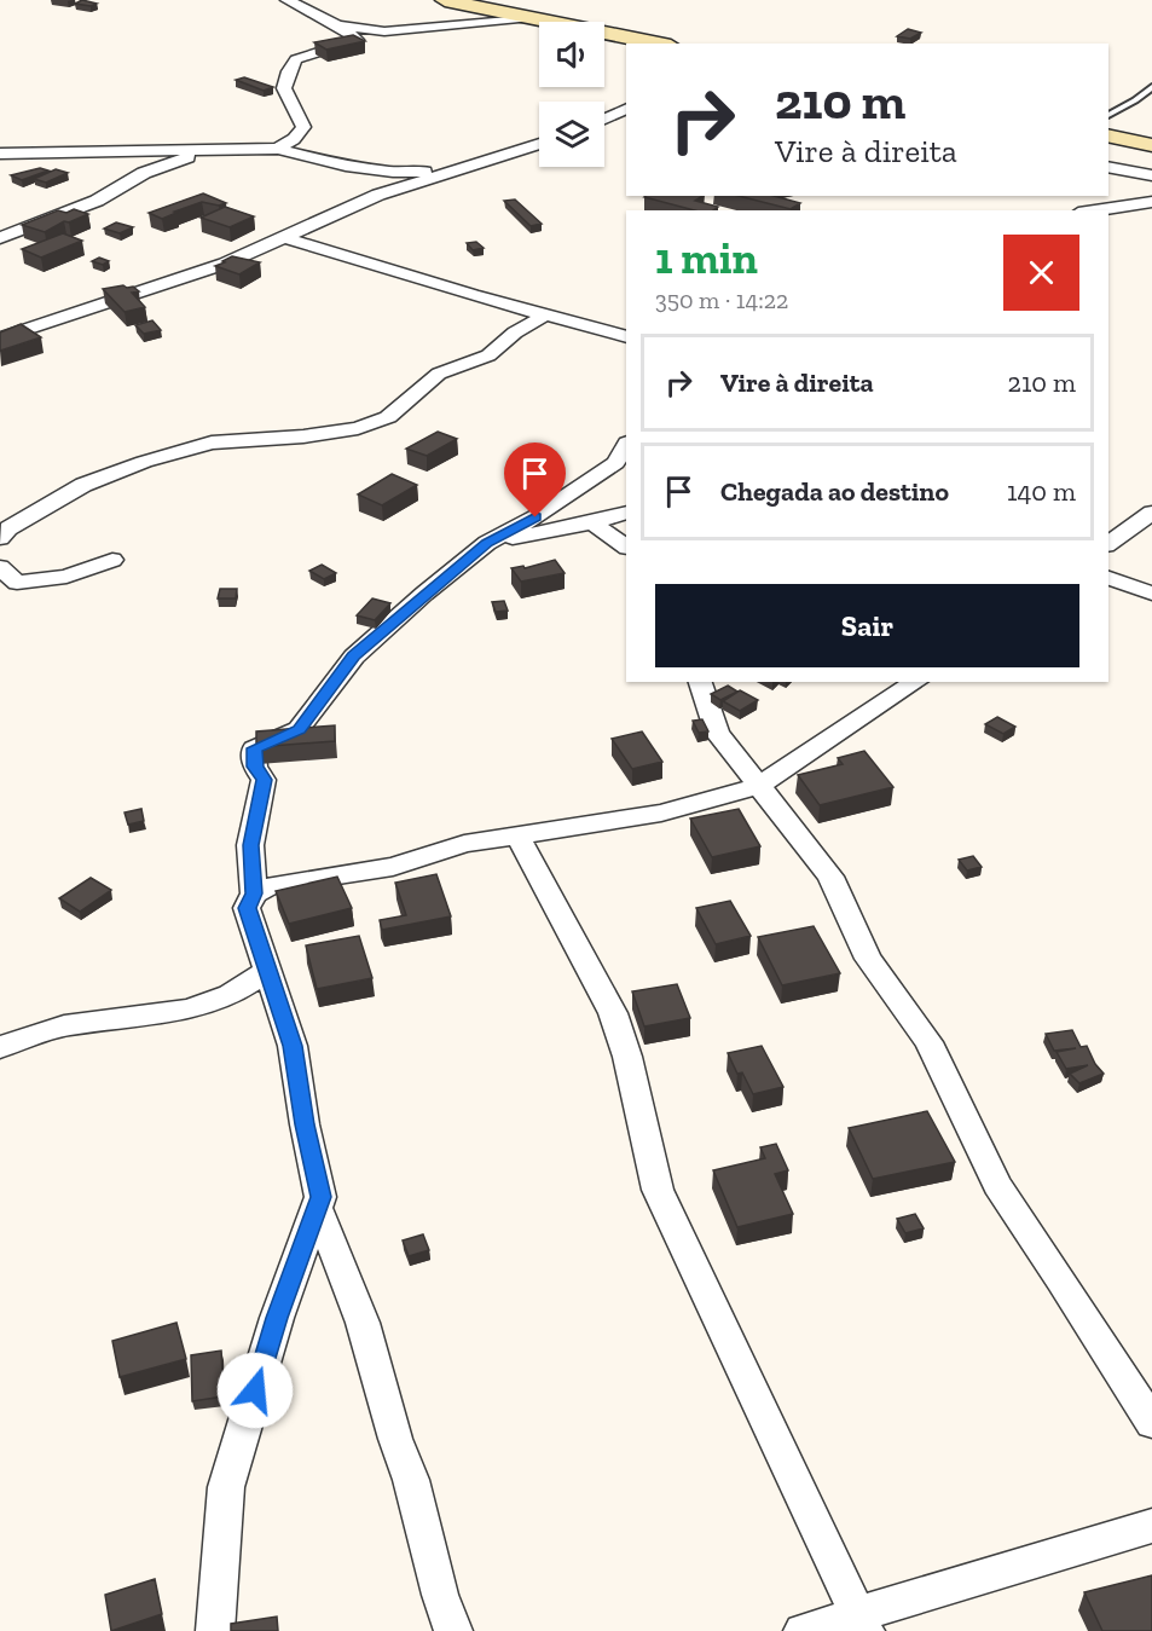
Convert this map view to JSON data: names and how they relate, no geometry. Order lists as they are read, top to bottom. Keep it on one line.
{"page":{"turn":["210 m","Vire à direita"],"heading":["1 min","350 m · 14:22"],"list":[{"name":"Vire à direita","value":"210 m"},{"name":"Chegada ao destino","value":"140 m"}],"buttons":"Sair"}}
